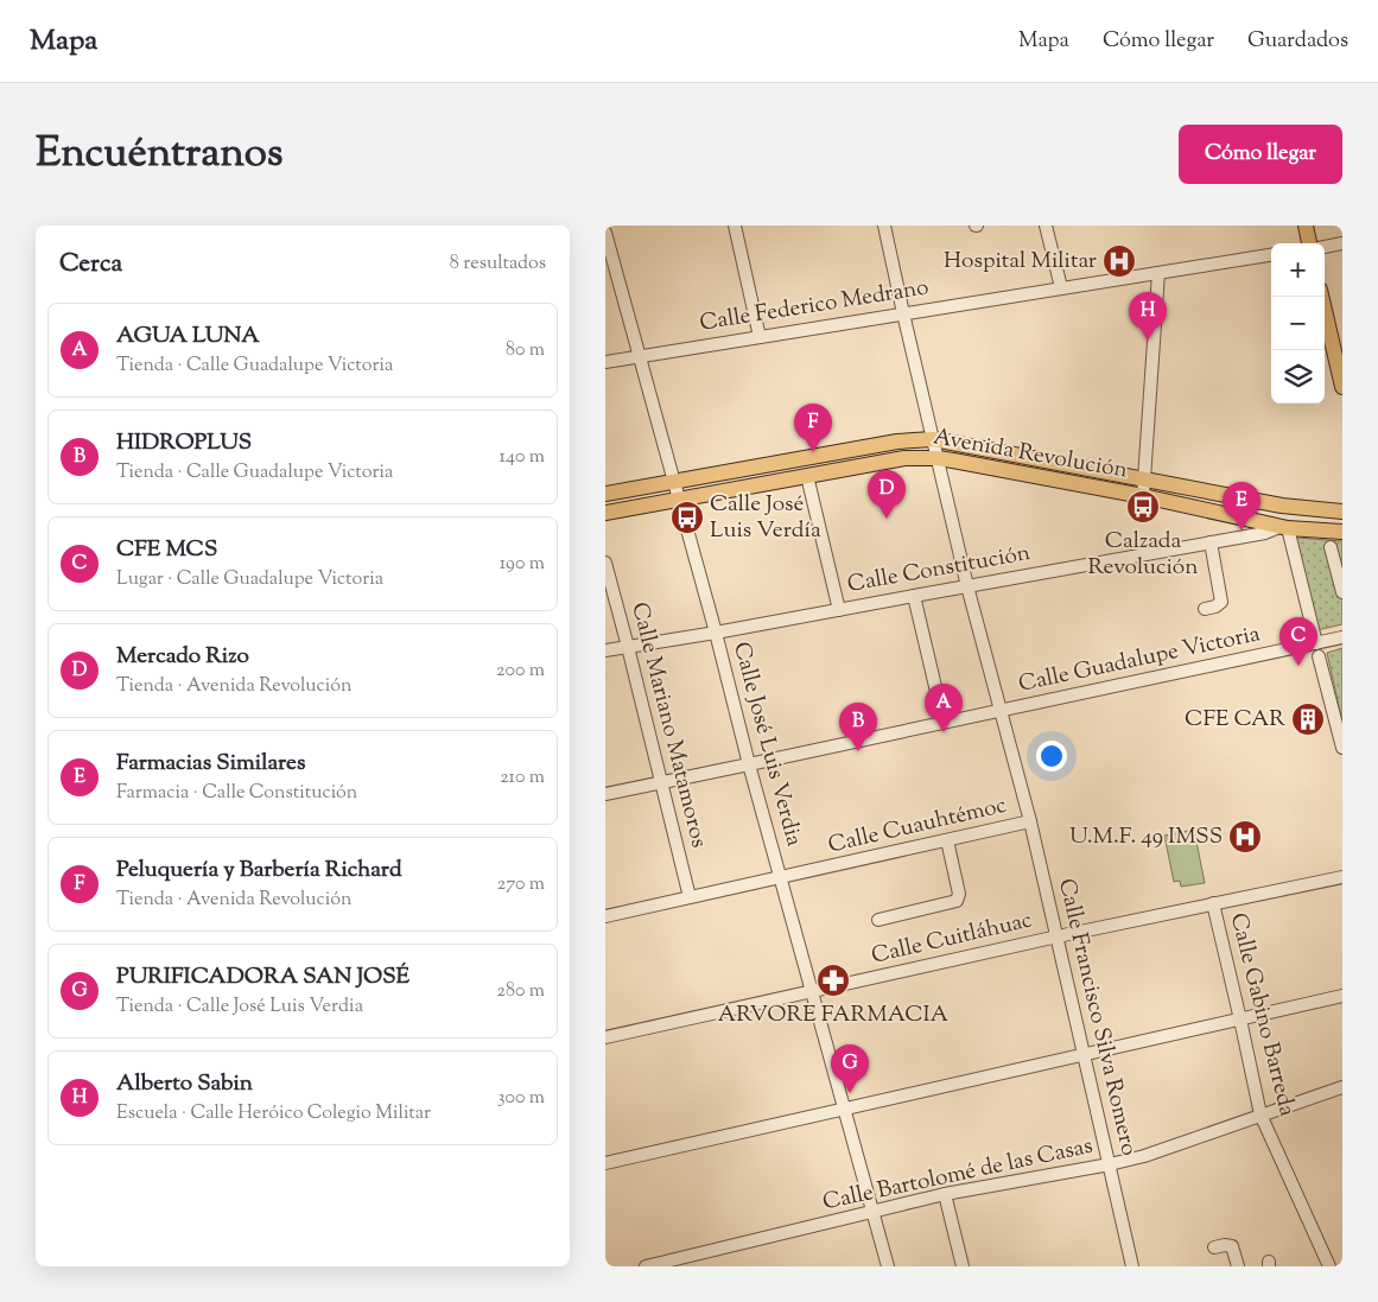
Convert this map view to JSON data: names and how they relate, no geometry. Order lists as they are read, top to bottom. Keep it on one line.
{"streets":{"main road":["Avenida Revolución"],"street":["Calle Federico Medrano","Calle Constitución","Calle Guadalupe Victoria","Calle Mariano Matamoros","Calle José Luis Verdia","Calle Cuauhtémoc","Calle Cuitláhuac","Calle Gabino Barreda","Calle Francisco Silva Romero","Calle Bartolomé de las Casas"]},"crossings":[["Calle Federico Medrano","Calle José Luis Verdia"],["Calle Federico Medrano","Calle Francisco Silva Romero"],["Avenida Revolución","Calle Constitución"],["Avenida Revolución","Calle José Luis Verdia"],["Avenida Revolución","Calle Francisco Silva Romero"],["Calle Constitución","Calle Mariano Matamoros"],["Calle Constitución","Calle José Luis Verdia"],["Calle Constitución","Calle Francisco Silva Romero"],["Calle Guadalupe Victoria","Calle Mariano Matamoros"],["Calle Guadalupe Victoria","Calle José Luis Verdia"],["Calle Guadalupe Victoria","Calle Francisco Silva Romero"],["Calle Mariano Matamoros","Calle Cuauhtémoc"],["Calle José Luis Verdia","Calle Cuauhtémoc"],["Calle José Luis Verdia","Calle Cuitláhuac"],["Calle José Luis Verdia","Calle Bartolomé de las Casas"],["Calle Cuauhtémoc","Calle Francisco Silva Romero"],["Calle Cuitláhuac","Calle Gabino Barreda"],["Calle Cuitláhuac","Calle Francisco Silva Romero"],["Calle Gabino Barreda","Calle Bartolomé de las Casas"],["Calle Francisco Silva Romero","Calle Bartolomé de las Casas"]],"places":{"hospital":["Hospital Militar","U.M.F. 49 IMSS"],"bus stop":["Calzada Revolución","Calle José Luis Verdía"],"building":["CFE CAR"],"pharmacy":["ARVORE FARMACIA"]},"page":{"header":"Mapa","nav":["Mapa","Cómo llegar","Guardados"],"title":"Encuéntranos","buttons":"Cómo llegar","heading":["Cerca","8 resultados"],"map_buttons":["+","−"],"pins":["H","F","D","E","C","A","B","G"],"list":[{"mark":"A","name":"AGUA LUNA","note":"Tienda · Calle Guadalupe Victoria","value":"80 m"},{"mark":"B","name":"HIDROPLUS","note":"Tienda · Calle Guadalupe Victoria","value":"140 m"},{"mark":"C","name":"CFE MCS","note":"Lugar · Calle Guadalupe Victoria","value":"190 m"},{"mark":"D","name":"Mercado Rizo","note":"Tienda · Avenida Revolución","value":"200 m"},{"mark":"E","name":"Farmacias Similares","note":"Farmacia · Calle Constitución","value":"210 m"},{"mark":"F","name":"Peluquería y Barbería Richard","note":"Tienda · Avenida Revolución","value":"270 m"},{"mark":"G","name":"PURIFICADORA SAN JOSÉ","note":"Tienda · Calle José Luis Verdia","value":"280 m"},{"mark":"H","name":"Alberto Sabin","note":"Escuela · Calle Heróico Colegio Militar","value":"300 m"}]}}
